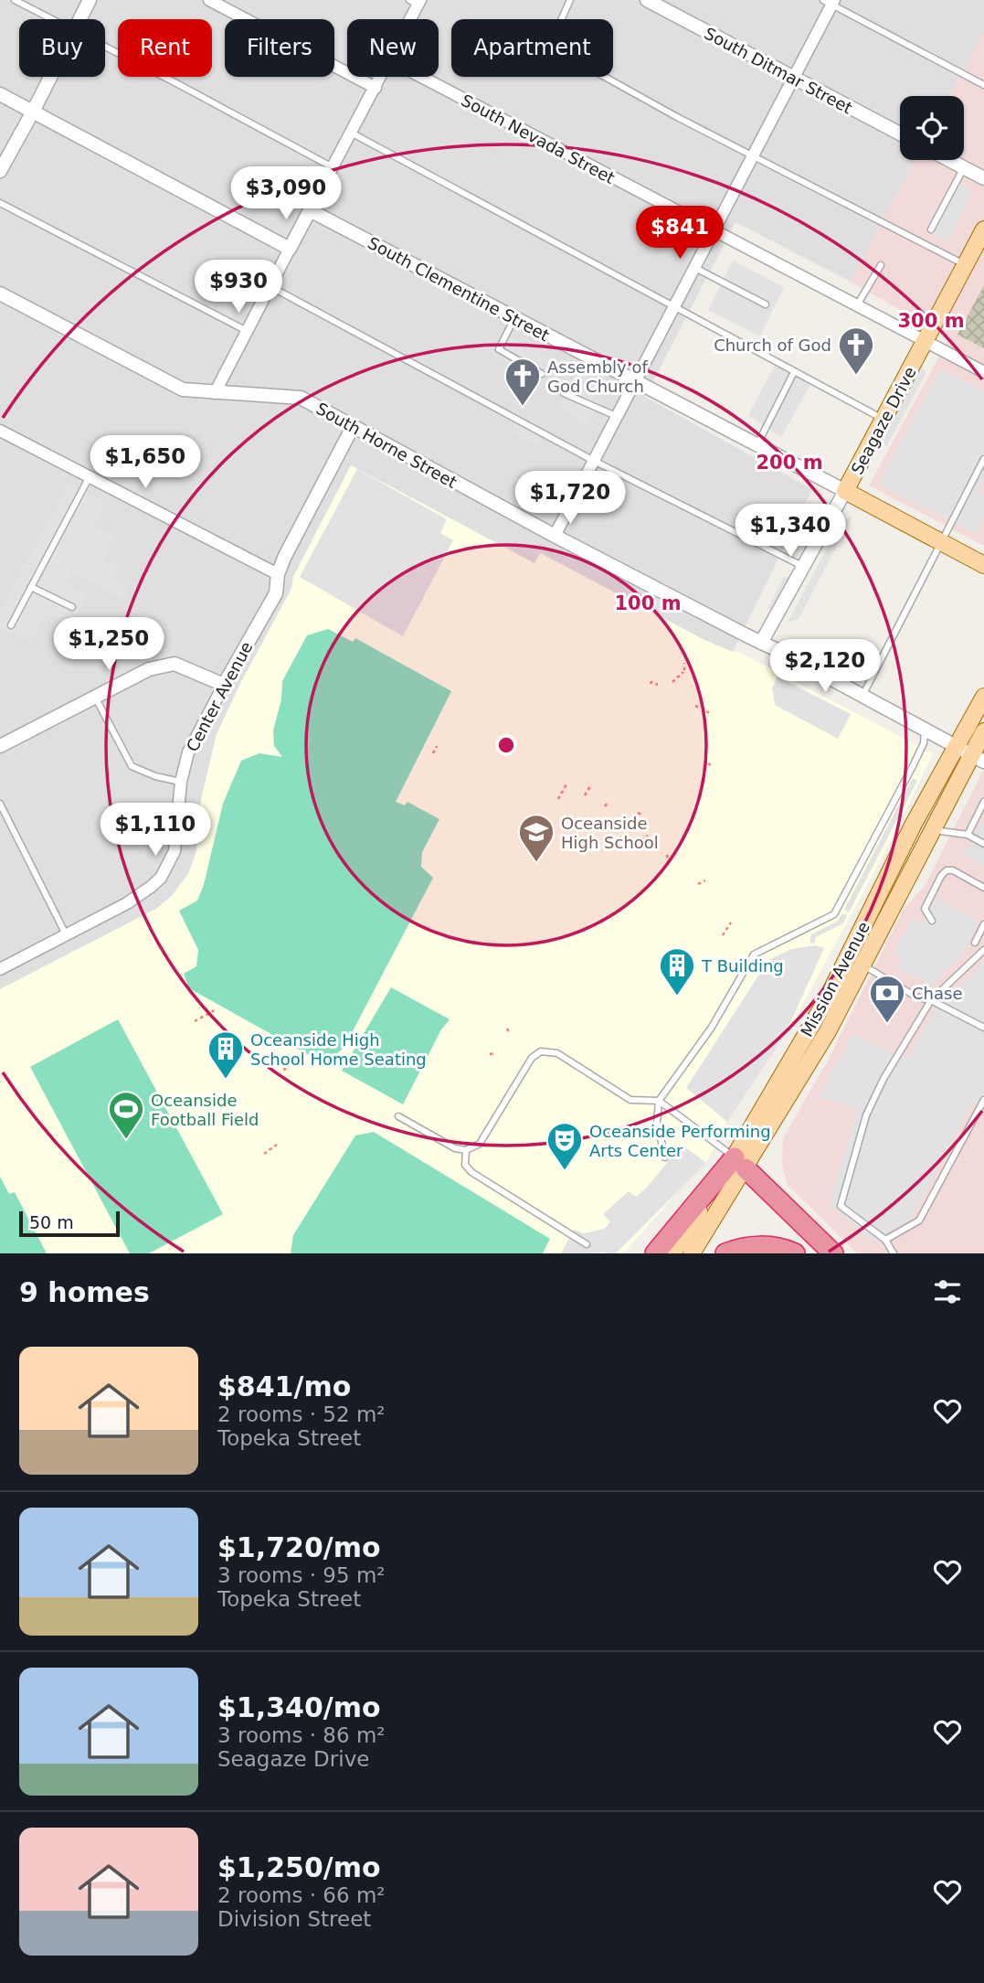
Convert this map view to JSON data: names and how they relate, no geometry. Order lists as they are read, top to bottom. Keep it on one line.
{"streets":{"main road":["Seagaze Drive","Mission Avenue"],"street":["South Ditmar Street","South Nevada Street","South Clementine Street","South Horne Street","Center Avenue"]},"crossings":[["South Nevada Street","Seagaze Drive"],["South Clementine Street","Seagaze Drive"],["Seagaze Drive","South Horne Street"],["South Horne Street","Center Avenue"],["South Horne Street","Mission Avenue"]],"places":{"church":["Church of God","Assembly of God Church"],"school or university":["Oceanside High School"],"building":["T Building","Oceanside High School Home Seating"],"bank":["Chase"],"sports":["Oceanside Football Field"],"theatre":["Oceanside Performing Arts Center"]},"scale_bar":"50 m","page":{"chip":["Buy","Rent","Filters","New","Apartment"],"price":["$3,090","$841","$930","$1,650","$1,720","$1,340","$1,250","$2,120","$1,110"],"scale":"50 m","heading":"9 homes","list":[{"name":"$841/mo","note":"2 rooms · 52 m² · Topeka Street"},{"name":"$1,720/mo","note":"3 rooms · 95 m² · Topeka Street"},{"name":"$1,340/mo","note":"3 rooms · 86 m² · Seagaze Drive"},{"name":"$1,250/mo","note":"2 rooms · 66 m² · Division Street"}]},"rings":["300 m","200 m","100 m"]}
